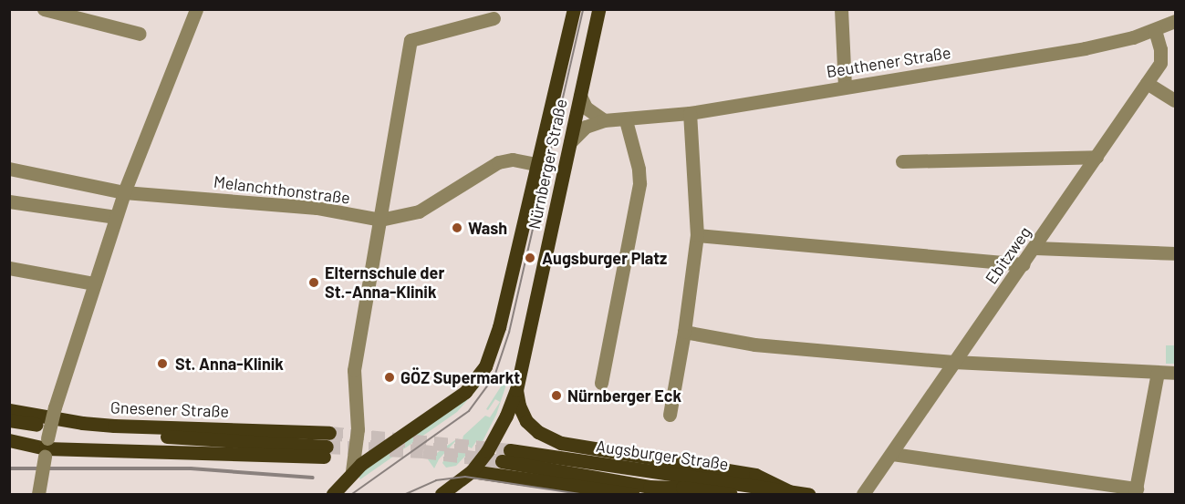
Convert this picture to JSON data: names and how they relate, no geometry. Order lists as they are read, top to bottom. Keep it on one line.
{"streets":{"main road":["Nürnberger Straße","Gnesener Straße","Augsburger Straße"],"street":["Beuthener Straße","Melanchthonstraße","Ebitzweg"]},"crossings":[["Beuthener Straße","Nürnberger Straße"],["Beuthener Straße","Ebitzweg"],["Nürnberger Straße","Melanchthonstraße"]],"places":["Wash","Augsburger Platz","Elternschule der St.-Anna-Klinik","St. Anna-Klinik","GÖZ Supermarkt","Nürnberger Eck"]}
